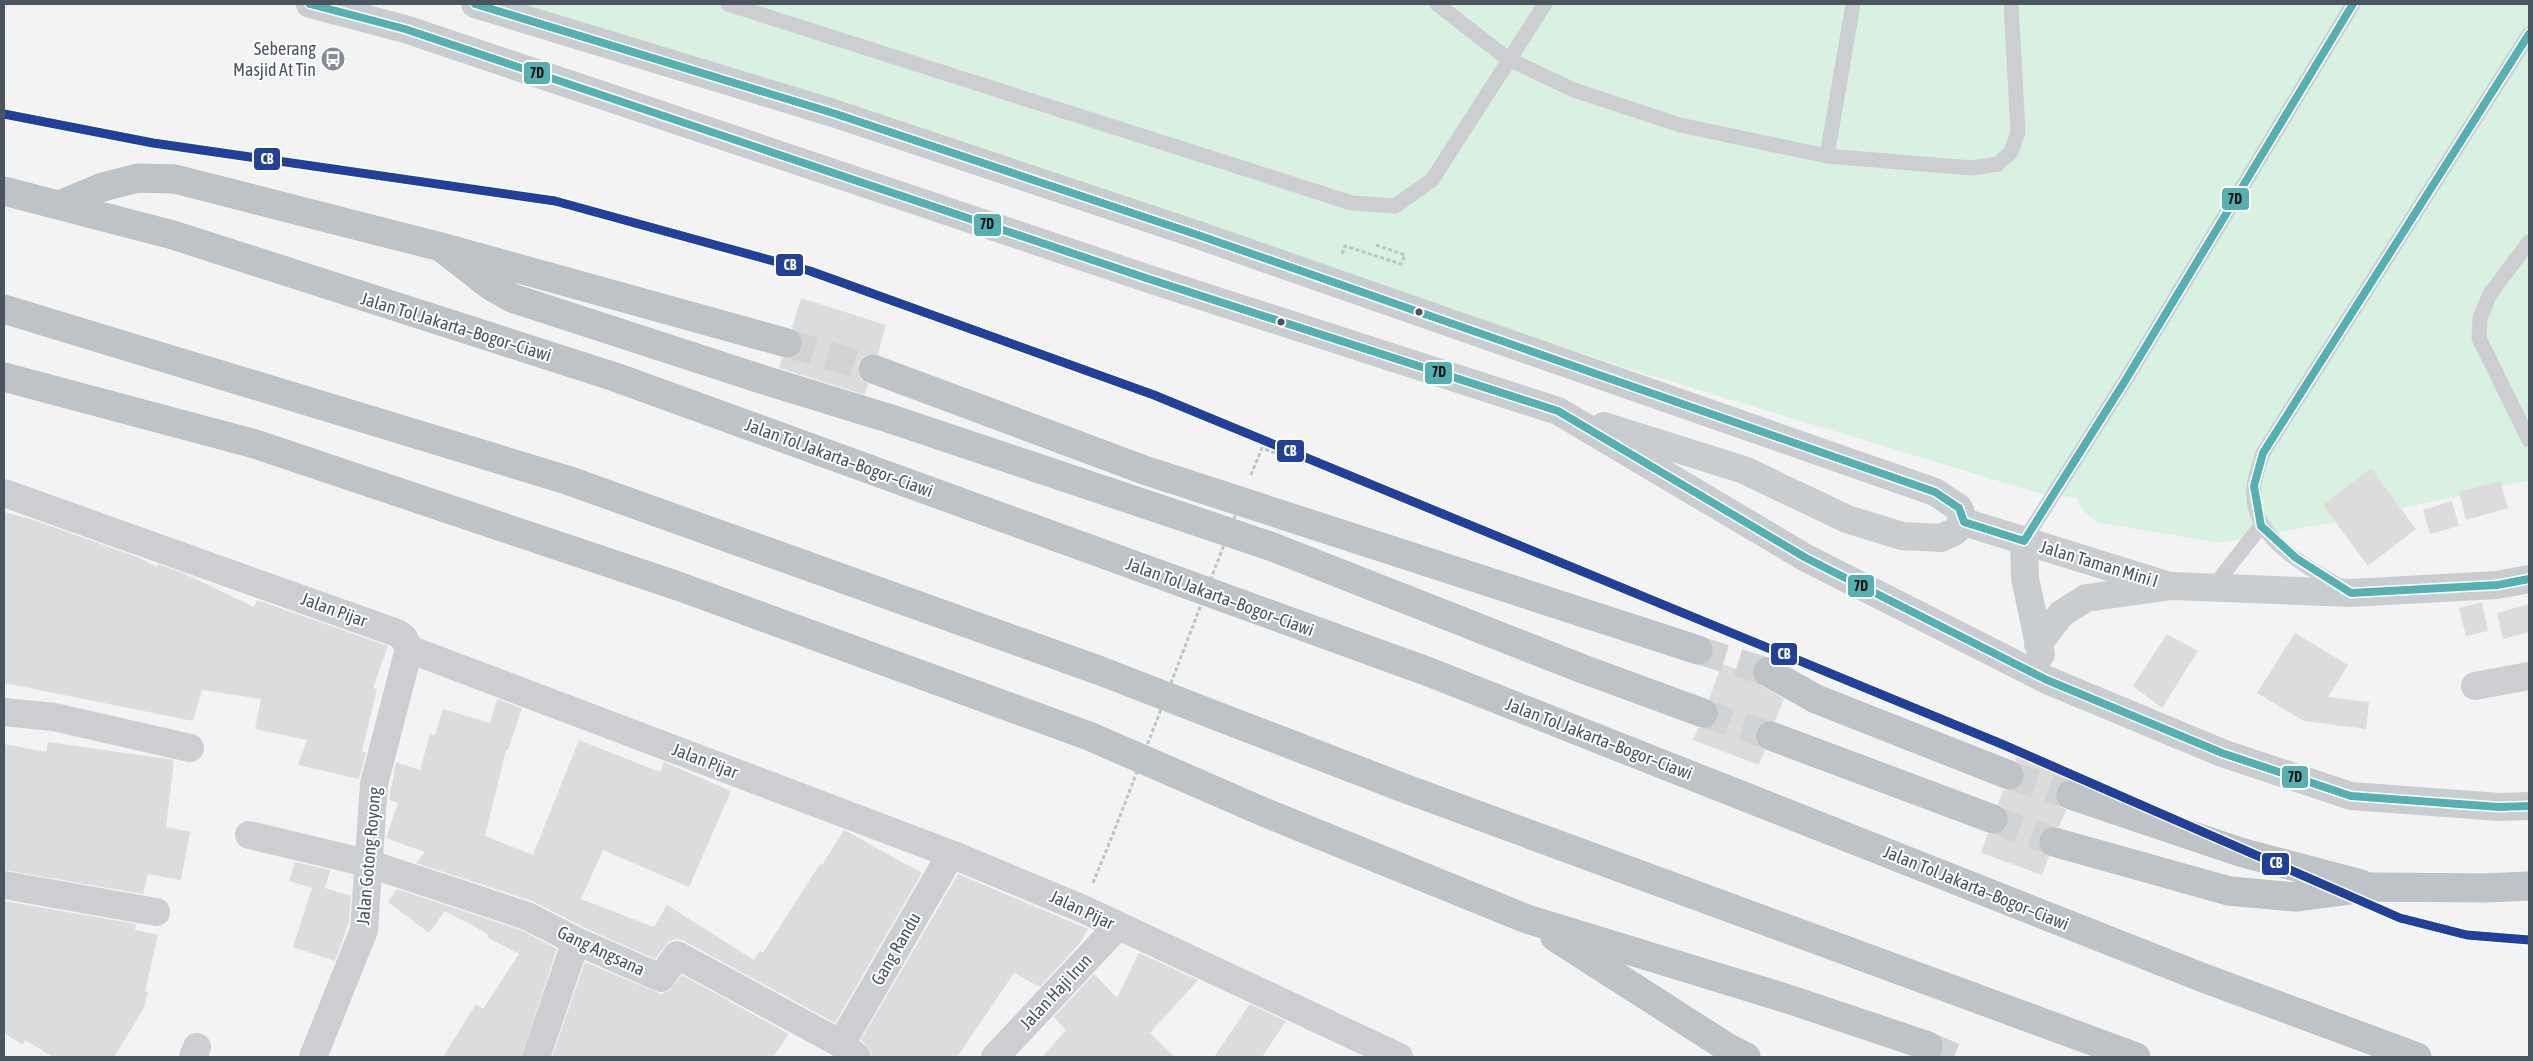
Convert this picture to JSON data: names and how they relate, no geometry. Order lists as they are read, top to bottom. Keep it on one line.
{"streets":{"highway":["Jalan Tol Jakarta–Bogor–Ciawi"],"main road":["Jalan Taman Mini I"],"street":["Jalan Pijar","Jalan Gotong Royong","Gang Randu","Gang Angsana","Jalan Haji Irun"]},"crossings":[["Jalan Pijar","Jalan Gotong Royong"],["Jalan Pijar","Gang Randu"],["Jalan Pijar","Jalan Haji Irun"],["Jalan Gotong Royong","Gang Angsana"],["Gang Randu","Gang Angsana"]],"places":{"bus stop":["Seberang Masjid At Tin"]},"lines":["transit line 7D","transit line CB"]}
